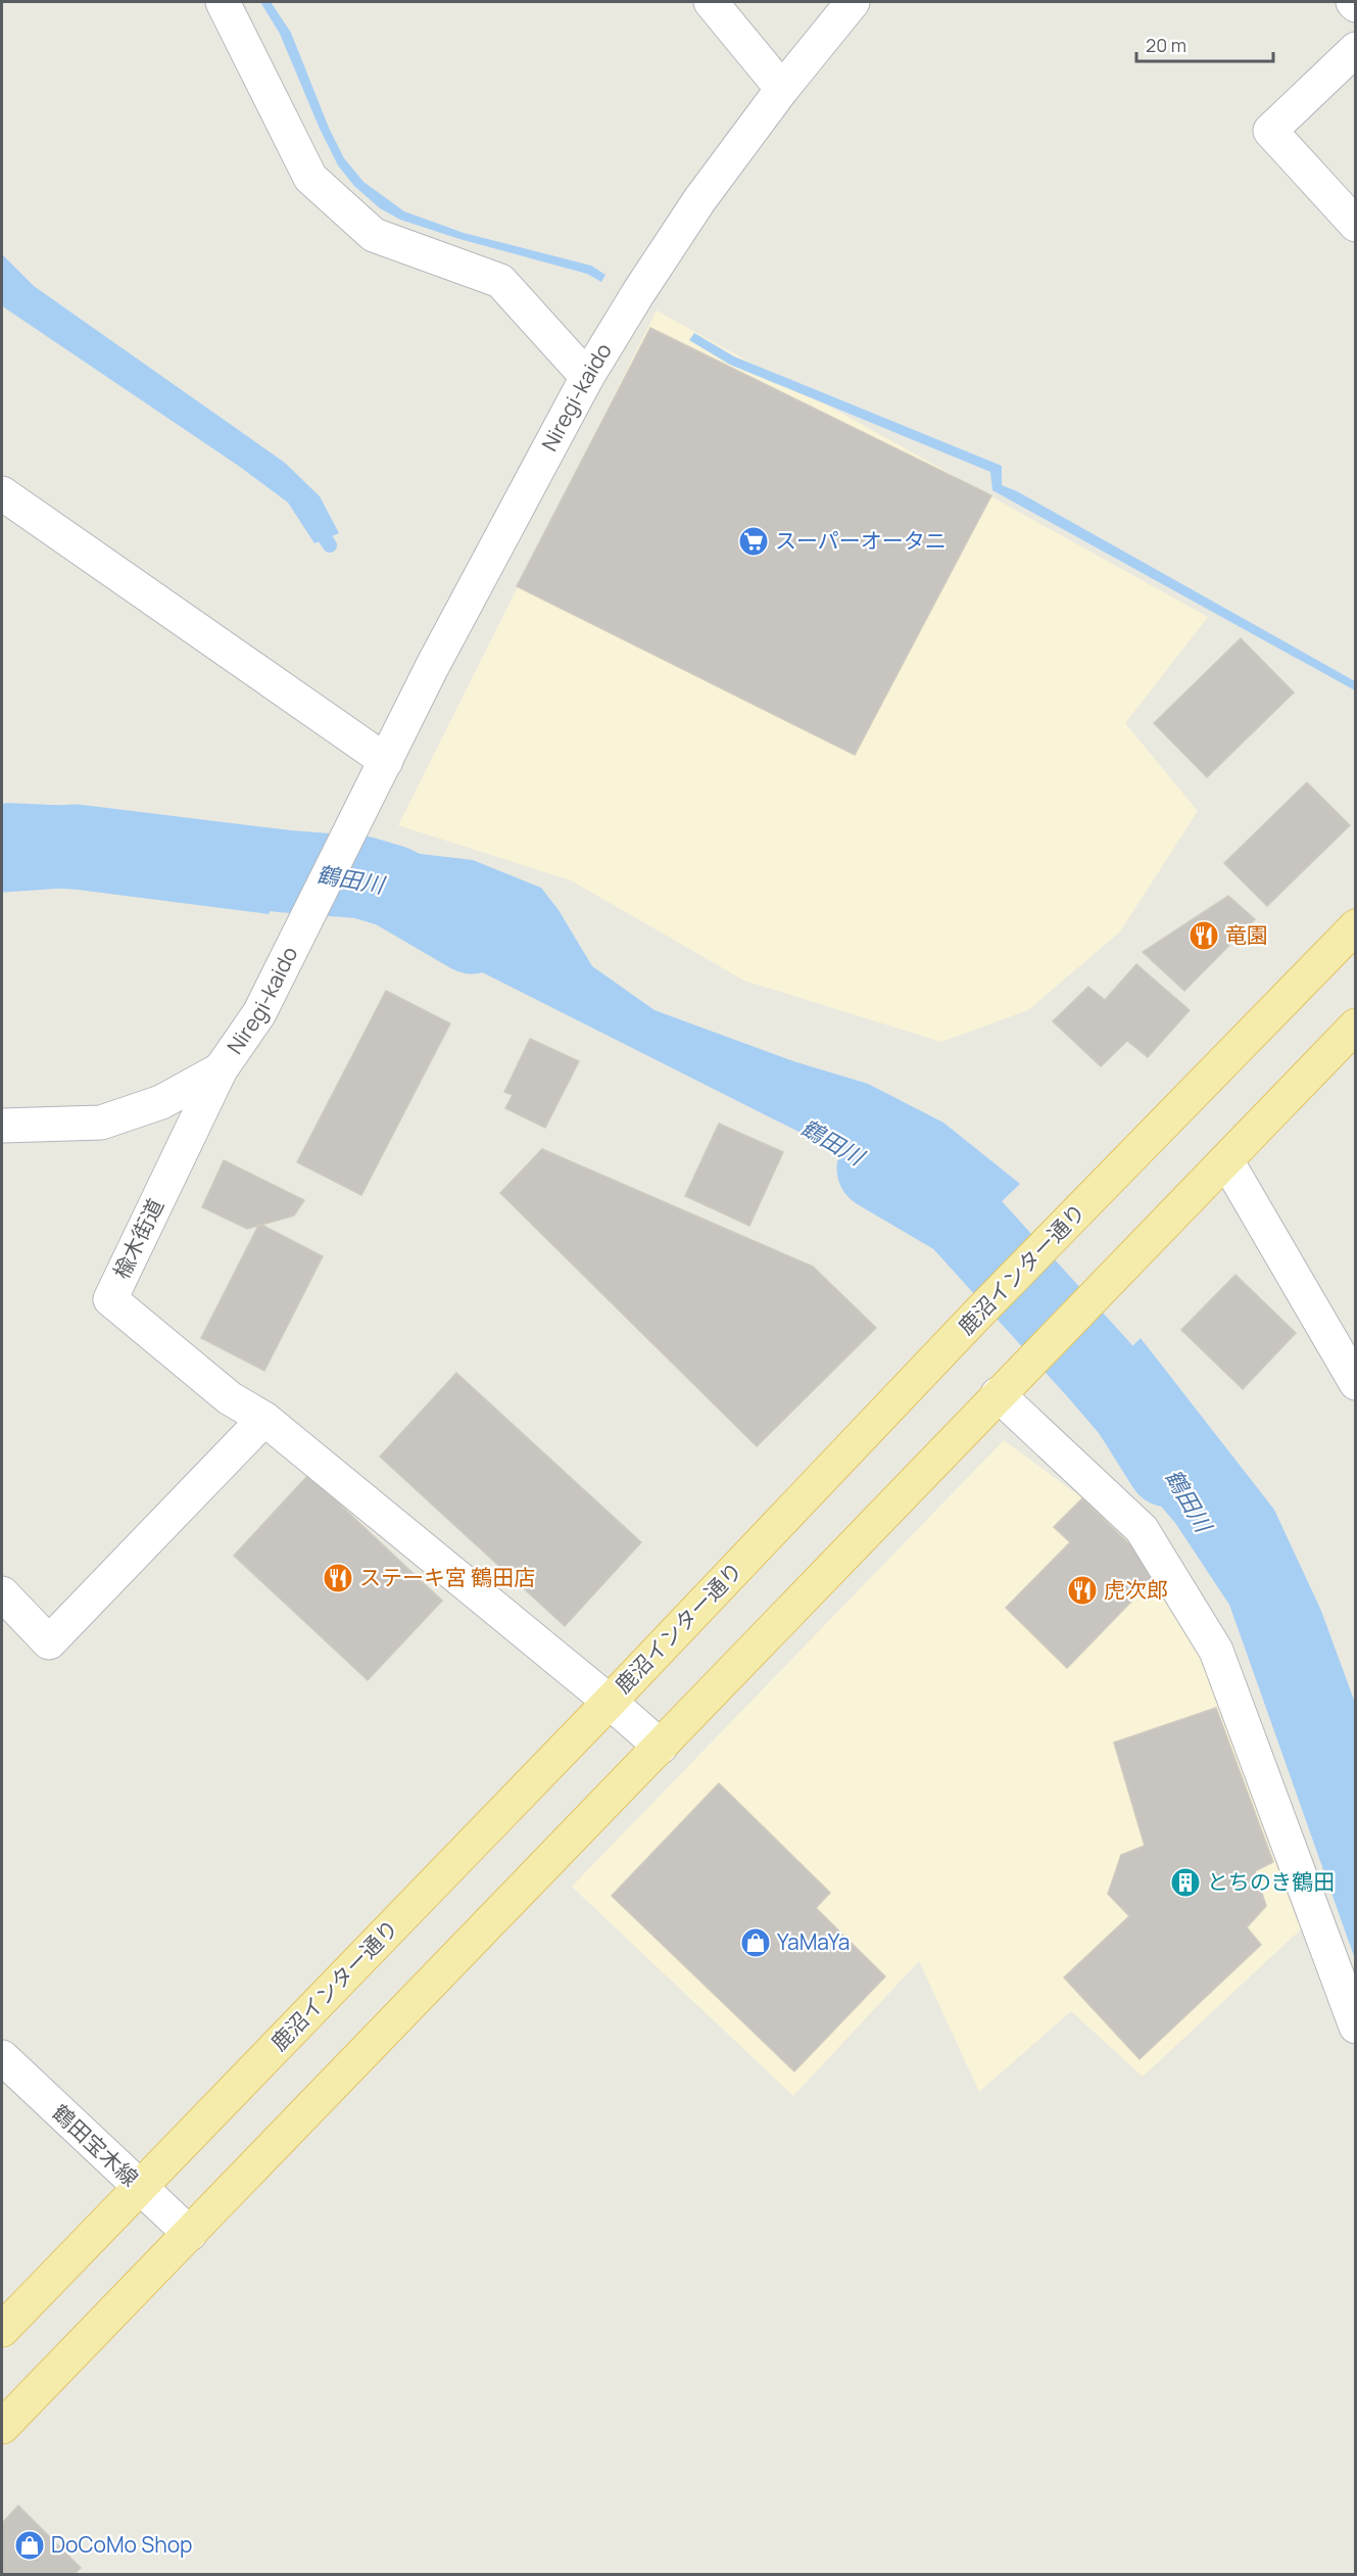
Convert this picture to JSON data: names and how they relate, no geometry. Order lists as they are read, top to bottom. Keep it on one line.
{"streets":{"main road":["鹿沼インター通り"],"street":["Niregi-kaido","楡木街道","鶴田宝木線"]},"crossings":[["Niregi-kaido","楡木街道"],["鹿沼インター通り","鶴田宝木線"]],"water":["鶴田川"],"places":{"supermarket":["スーパーオータニ"],"restaurant":["竜園","ステーキ宮 鶴田店","虎次郎"],"building":["とちのき鶴田"],"shop":["YaMaYa","DoCoMo Shop"]},"scale_bar":"20 m"}
